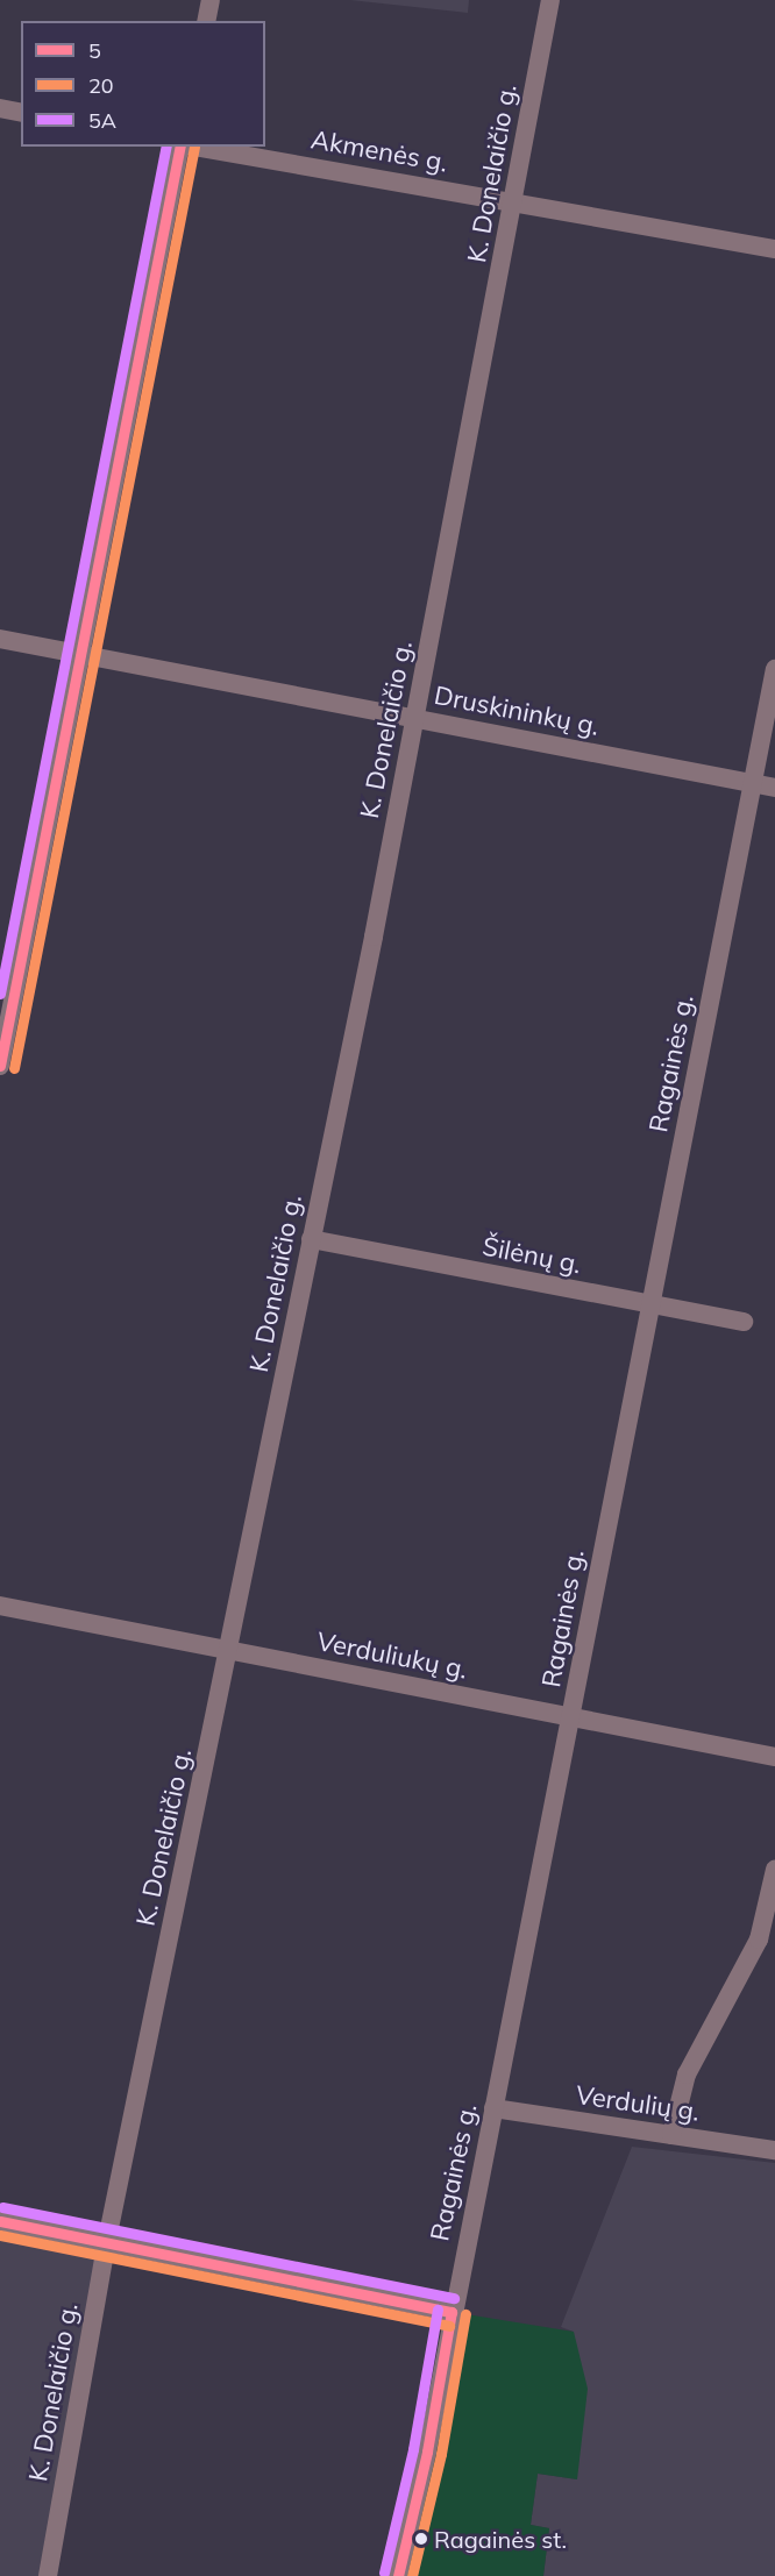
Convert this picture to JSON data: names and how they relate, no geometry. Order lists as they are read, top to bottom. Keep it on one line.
{"streets":{"street":["Akmenės g.","K. Donelaičio g.","Druskininkų g.","Ragainės g.","Šilėnų g.","Verduliukų g.","Verdulių g."]},"crossings":[["Akmenės g.","K. Donelaičio g."],["K. Donelaičio g.","Druskininkų g."],["K. Donelaičio g.","Šilėnų g."],["K. Donelaičio g.","Verduliukų g."],["Druskininkų g.","Ragainės g."],["Ragainės g.","Šilėnų g."],["Ragainės g.","Verduliukų g."],["Ragainės g.","Verdulių g."]],"places":["Ragainės st."],"lines":["transit line 5","transit line 20","transit line 5A"],"legend":["5","20","5A"]}
